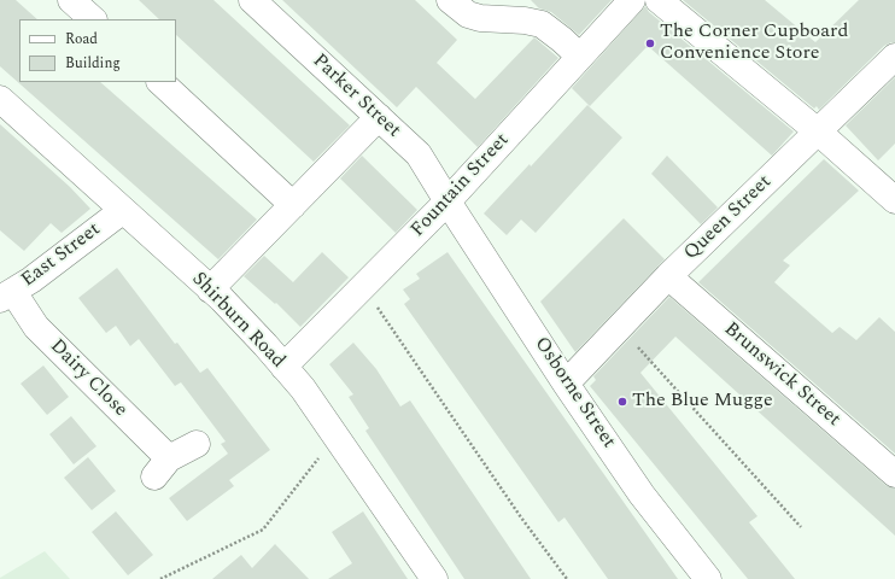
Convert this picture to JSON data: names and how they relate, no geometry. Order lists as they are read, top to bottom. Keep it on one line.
{"streets":{"street":["Parker Street","Fountain Street","Queen Street","East Street","Shirburn Road","Brunswick Street","Dairy Close","Osborne Street"]},"crossings":[["Parker Street","Fountain Street"],["Parker Street","Osborne Street"],["Fountain Street","Shirburn Road"],["Fountain Street","Osborne Street"],["Queen Street","Brunswick Street"],["Queen Street","Osborne Street"],["East Street","Shirburn Road"],["East Street","Dairy Close"]],"places":["The Corner Cupboard Convenience Store","The Blue Mugge"],"legend":["Road","Building"]}
